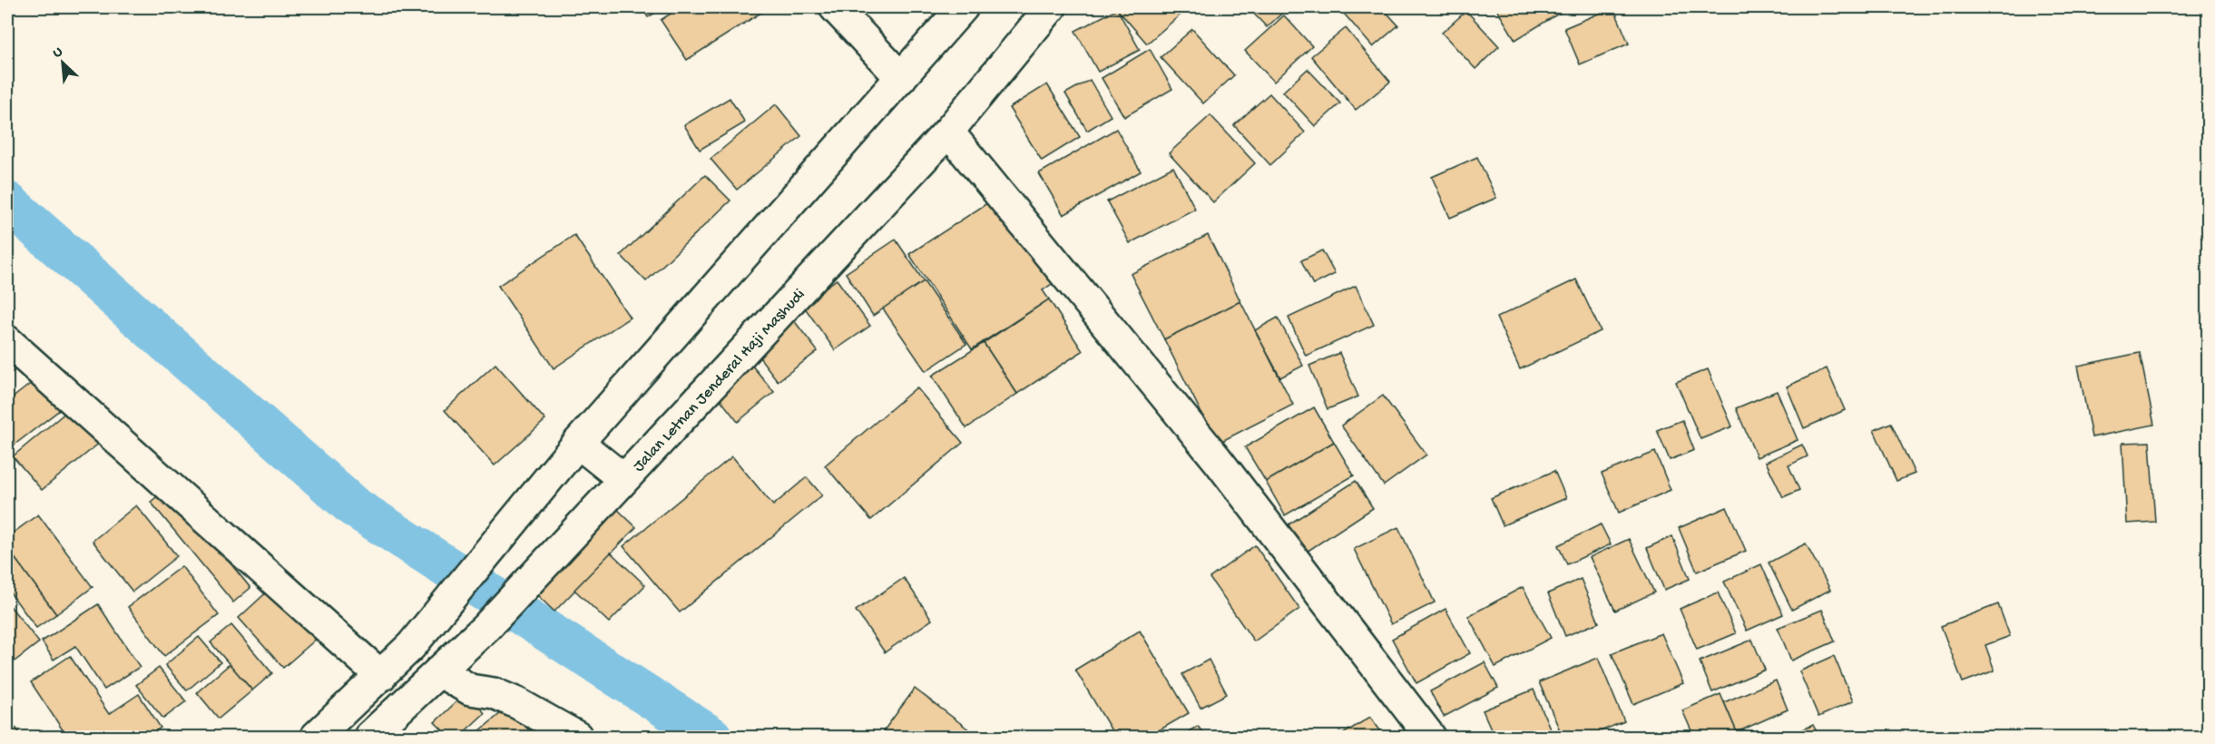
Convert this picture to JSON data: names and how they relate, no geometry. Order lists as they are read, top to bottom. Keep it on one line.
{"streets":{"main road":["Jalan Letnan Jenderal Haji Mashudi"]},"north":"top left"}
